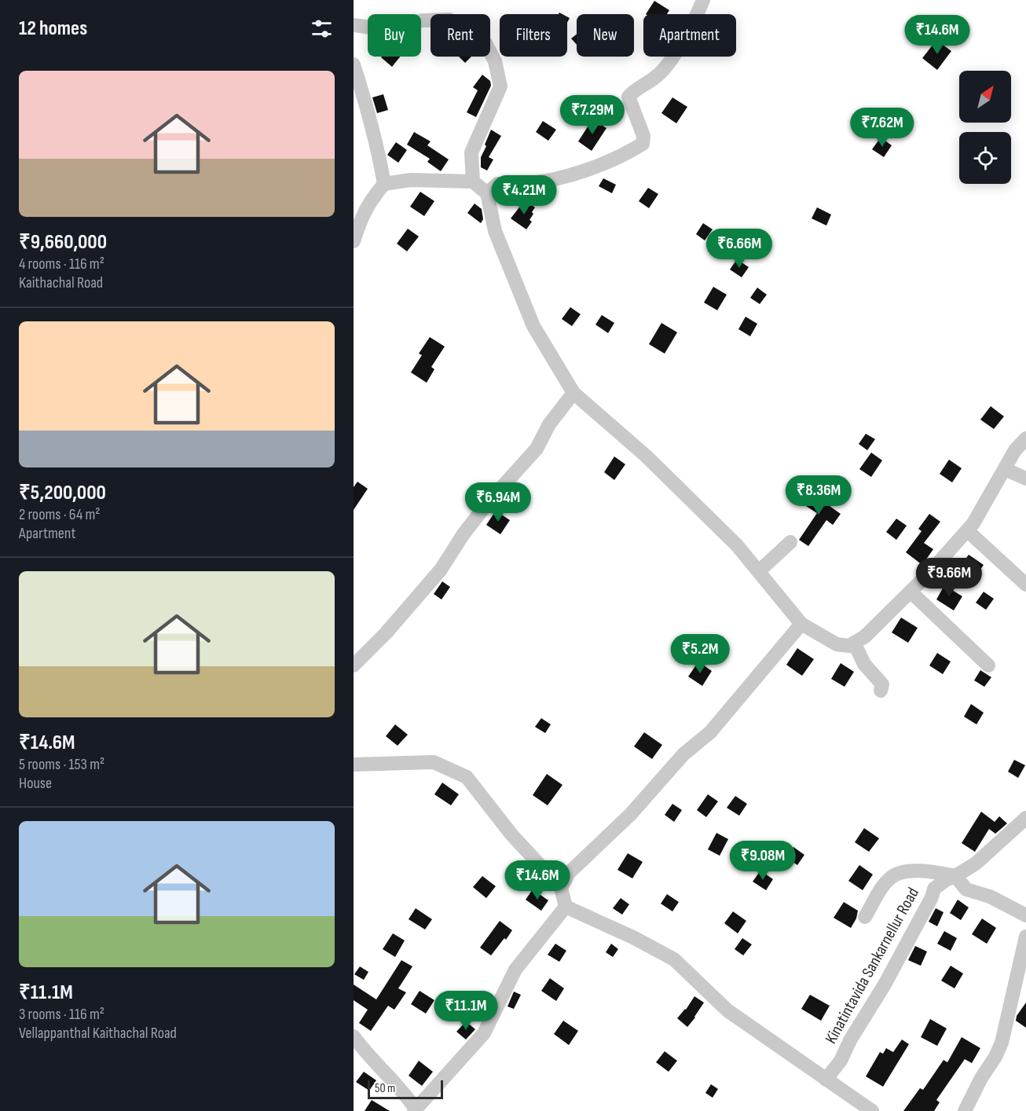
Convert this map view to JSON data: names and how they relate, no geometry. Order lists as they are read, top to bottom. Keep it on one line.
{"streets":{"street":["Kinatintavida Sankarnellur Road"]},"scale_bar":"50 m","north":"top right","page":{"heading":"12 homes","chip":["Buy","Rent","Filters","New","Apartment"],"price":["₹14.6M","₹7.29M","₹7.62M","₹4.21M","₹6.66M","₹8.36M","₹6.94M","₹9.66M","₹5.2M","₹9.08M","₹14.6M","₹11.1M"],"list":[{"name":"₹9,660,000","note":"4 rooms · 116 m² · Kaithachal Road"},{"name":"₹5,200,000","note":"2 rooms · 64 m² · Apartment"},{"name":"₹14.6M","note":"5 rooms · 153 m² · House"},{"name":"₹11.1M","note":"3 rooms · 116 m² · Vellappanthal Kaithachal Road"}],"scale":"50 m"}}
